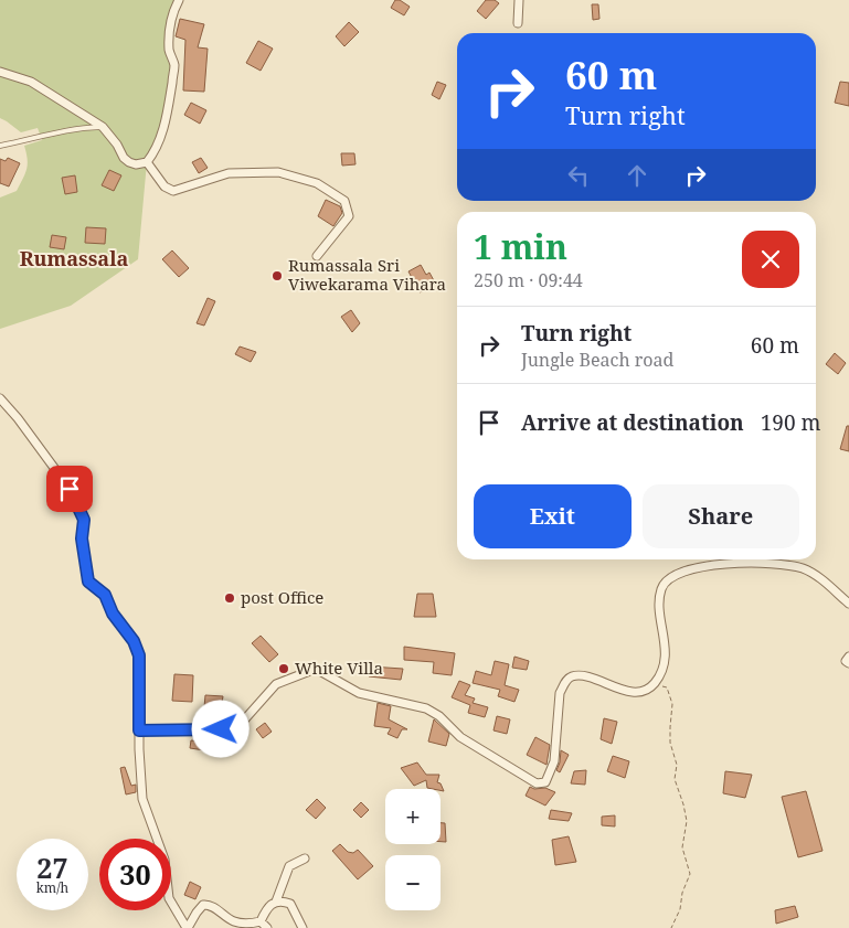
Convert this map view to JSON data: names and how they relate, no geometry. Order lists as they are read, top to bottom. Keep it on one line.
{"districts":["Rumassala"],"places":["Rumassala Sri Viwekarama Vihara","post Office","White Villa"],"page":{"turn":["60 m","Turn right"],"heading":["1 min","250 m · 09:44"],"list":[{"name":"Turn right","note":"Jungle Beach road","value":"60 m"},{"name":"Arrive at destination","value":"190 m"}],"buttons":["Exit","Share"],"map_buttons":["+","−"],"speed":"27 km/h","limit":"30"}}
